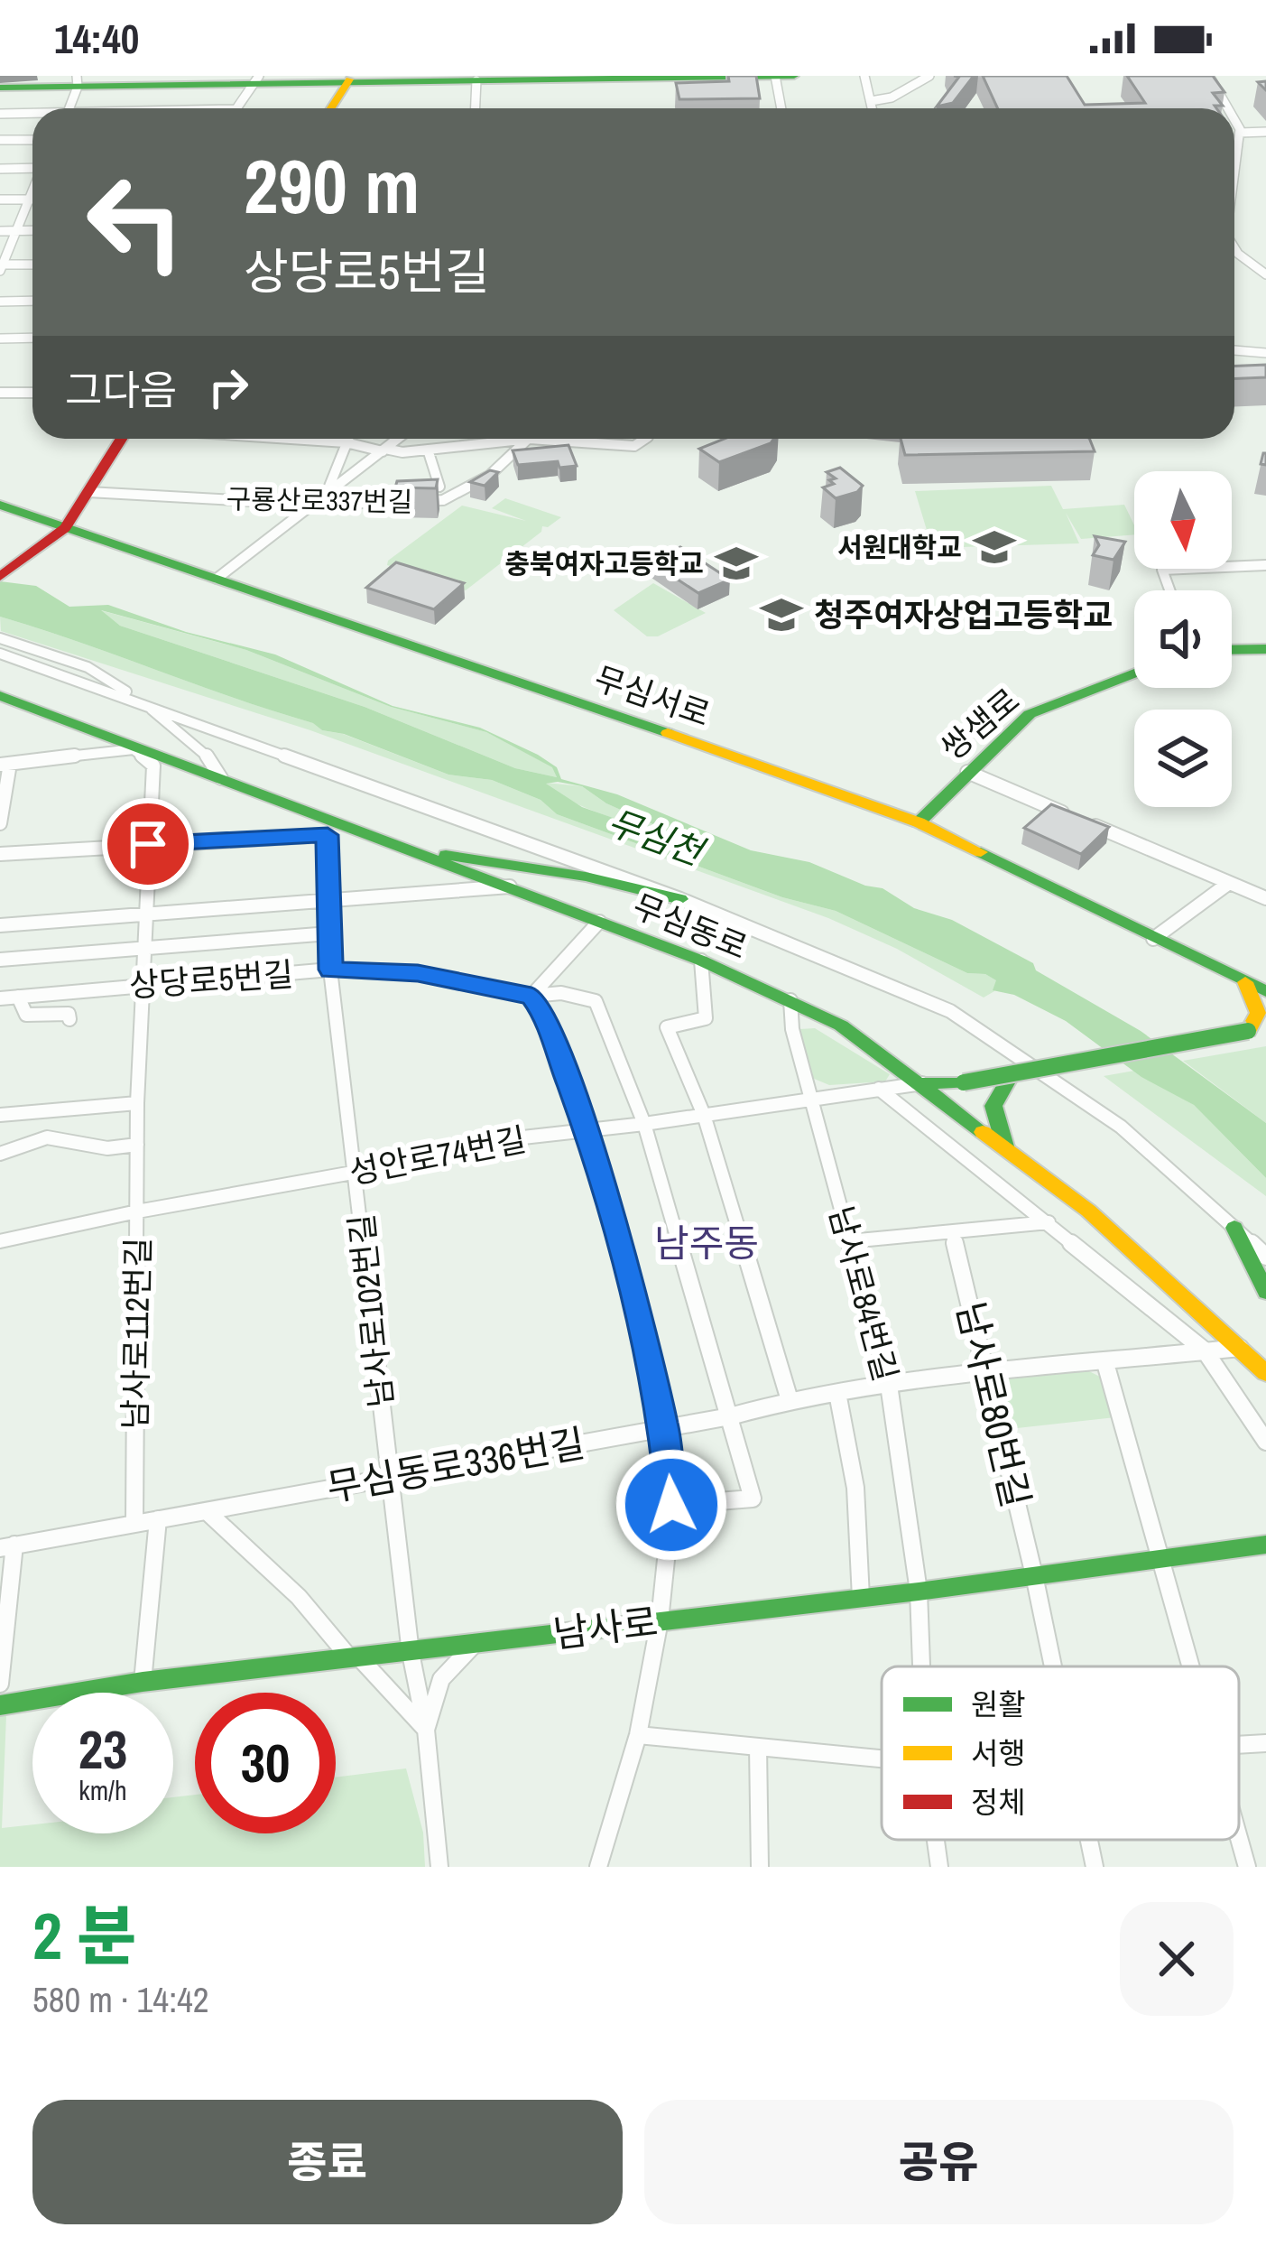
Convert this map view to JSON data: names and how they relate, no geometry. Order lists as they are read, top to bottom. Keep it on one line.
{"streets":{"street":["구룡산로337번길","무심서로","쌍샘로","무심동로","상당로5번길","성안로74번길","남사로84번길","남사로102번길","남사로112번길","남사로80번길","무심동로336번길","남사로"]},"crossings":[["무심서로","쌍샘로"],["무심동로","성안로74번길"],["무심동로","남사로84번길"],["무심동로","남사로102번길"],["무심동로","남사로112번길"],["무심동로","무심동로336번길"],["상당로5번길","성안로74번길"],["상당로5번길","남사로102번길"],["상당로5번길","남사로112번길"],["성안로74번길","남사로84번길"],["성안로74번길","남사로102번길"],["성안로74번길","남사로112번길"],["남사로84번길","무심동로336번길"],["남사로84번길","남사로"],["남사로102번길","무심동로336번길"],["남사로102번길","남사로"],["남사로112번길","무심동로336번길"],["남사로80번길","무심동로336번길"],["남사로80번길","남사로"]],"districts":["남주동"],"water":["무심천"],"places":{"school or university":["서원대학교","충북여자고등학교","청주여자상업고등학교"]},"legend":["원활","서행","정체"],"north":"bottom","page":{"status":"14:40","turn":["290 m","상당로5번길"],"then":"그다음","speed":"23 km/h","limit":"30","heading":["2 분","580 m · 14:42"],"buttons":["종료","공유"]}}
